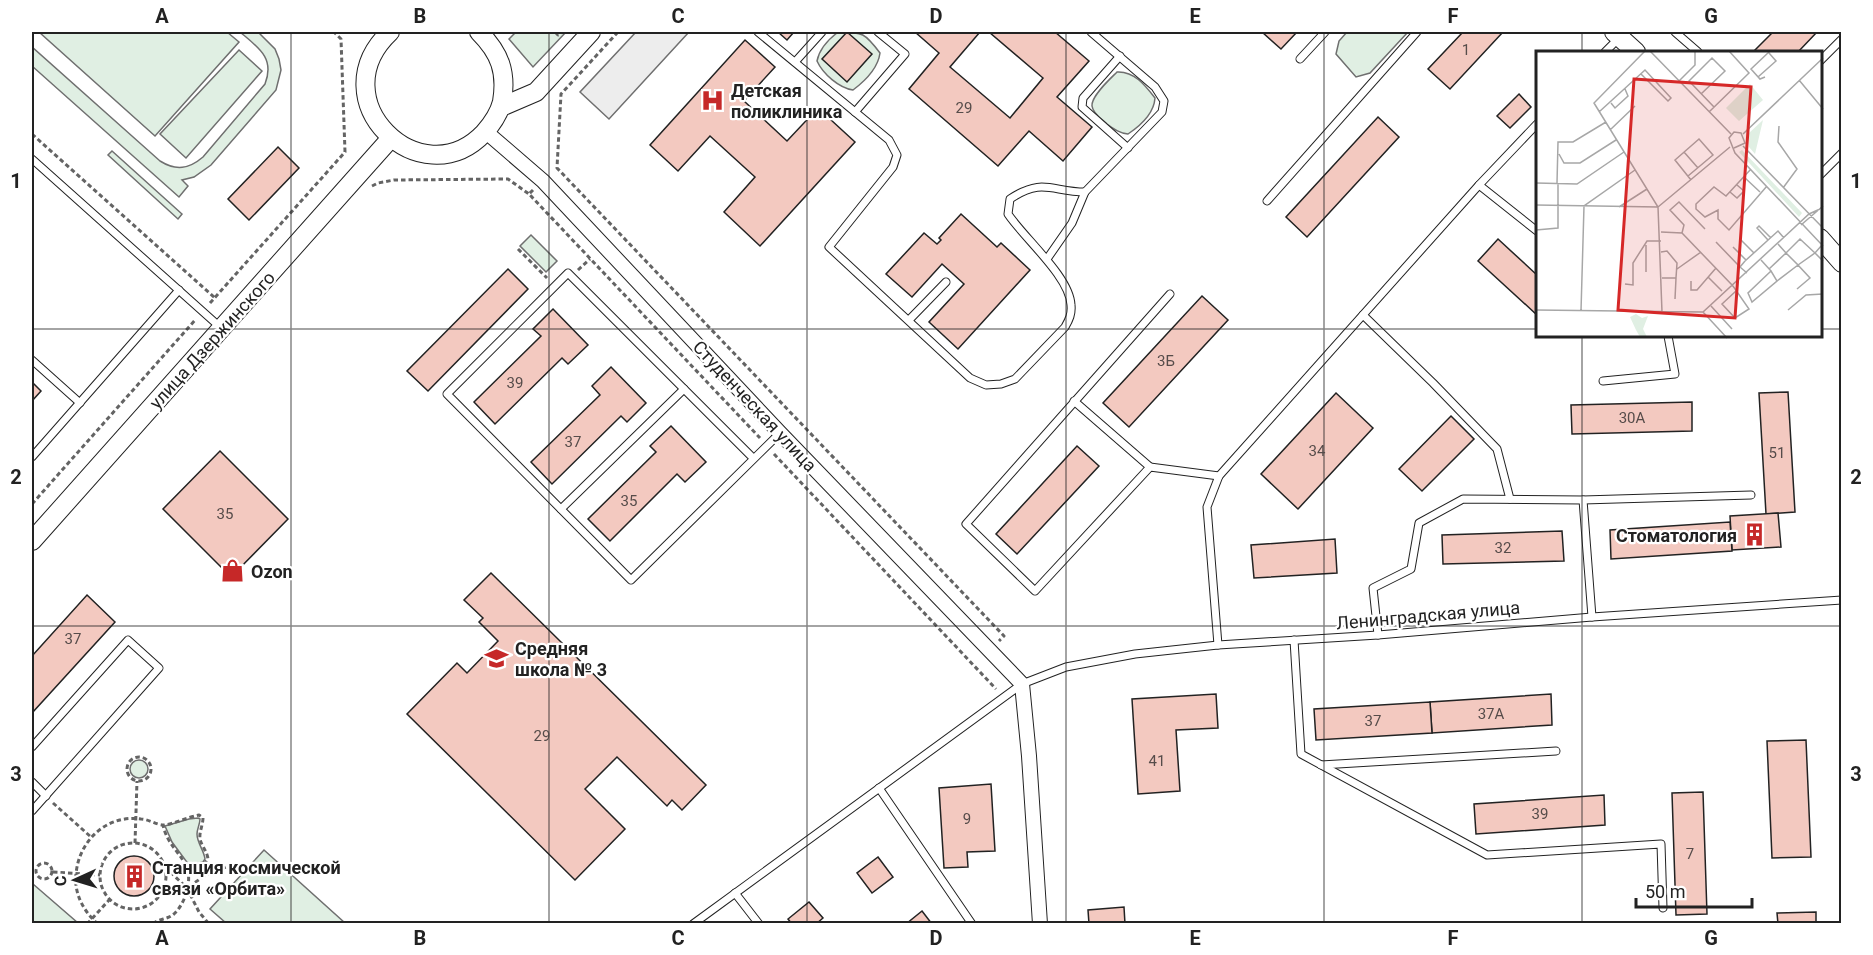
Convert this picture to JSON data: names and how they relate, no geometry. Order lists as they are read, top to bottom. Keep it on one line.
{"streets":{"street":["улица Дзержинского","Студенческая улица"],"lane":["Ленинградская улица"]},"crossings":[["Студенческая улица","Ленинградская улица"]],"places":{"hospital":["Детская поликлиника"],"building":["Стоматология","Станция космической связи «Орбита»"],"shop":["Ozon"],"school or university":["Средняя школа № 3"]},"house_numbers":["1","29","3Б","39","30А","37","34","51","35","35","32","37","37А","37","29","41","39","9","7"],"scale_bar":"50 m","north":"left","grid":{"columns":["A","B","C","D","E","F","G"],"rows":["1","2","3"]}}
